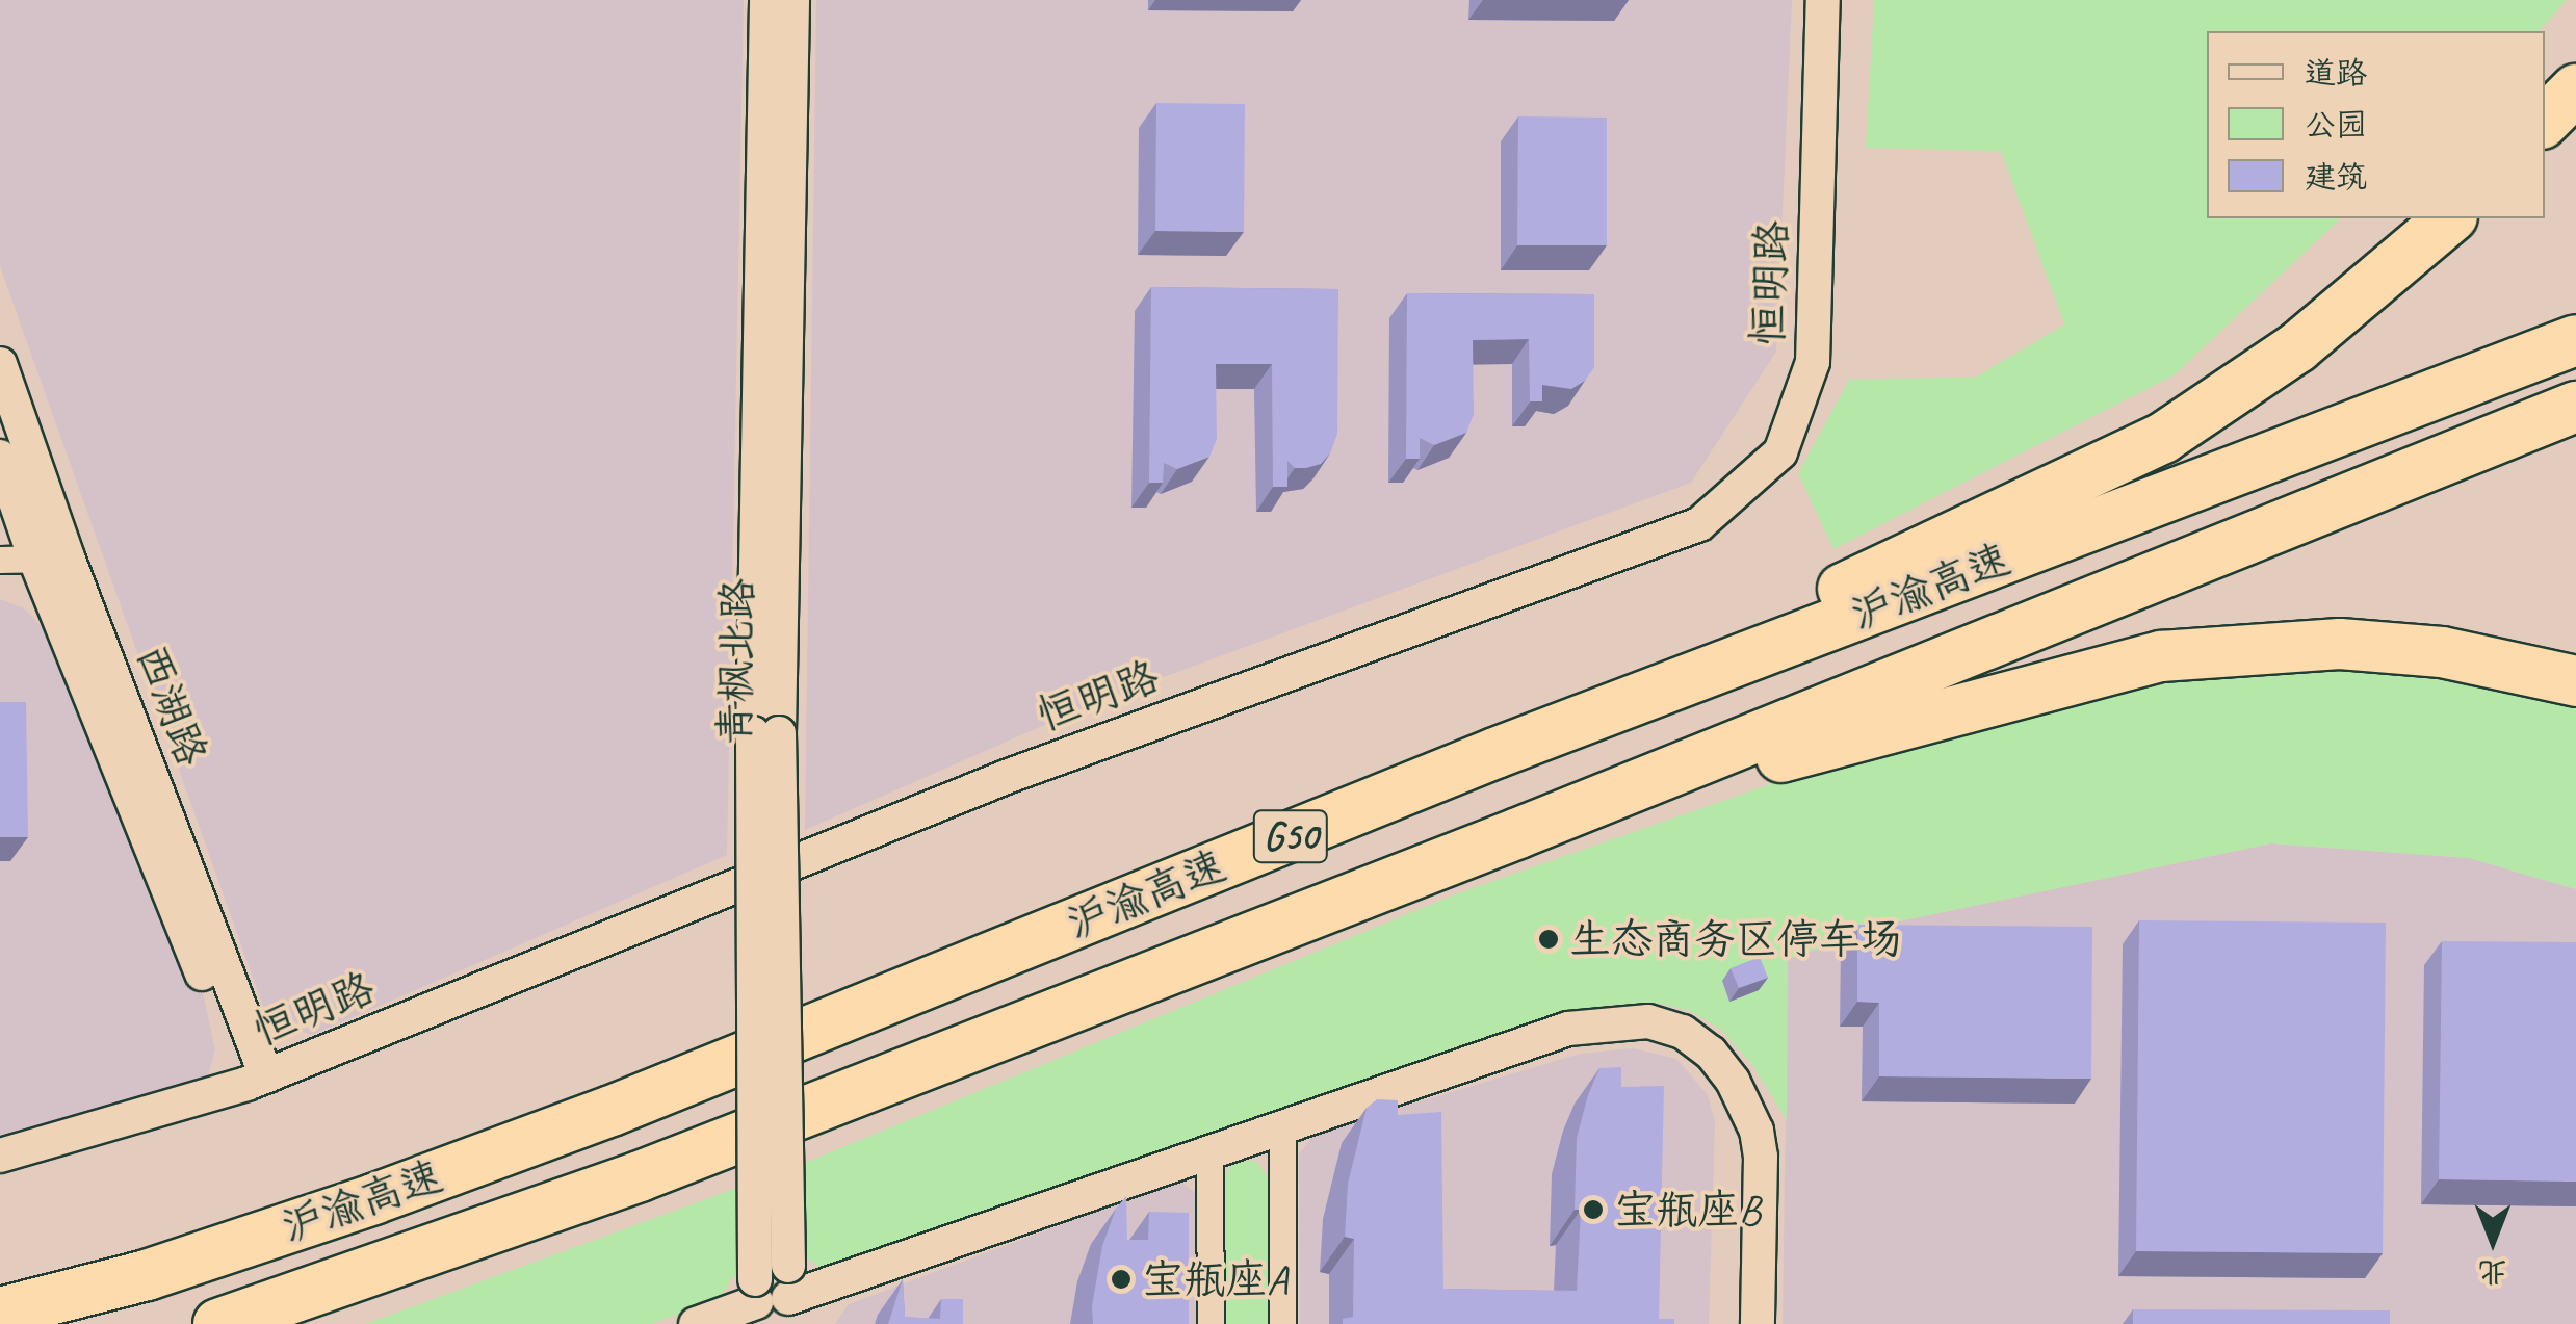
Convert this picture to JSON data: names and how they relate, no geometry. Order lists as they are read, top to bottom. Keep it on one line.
{"streets":{"highway":["沪渝高速","G50"],"street":["恒明路","青枫北路","西湖路"]},"crossings":[["恒明路","西湖路"]],"places":["生态商务区停车场","宝瓶座B","宝瓶座A"],"legend":["道路","公园","建筑"],"north":"bottom"}
